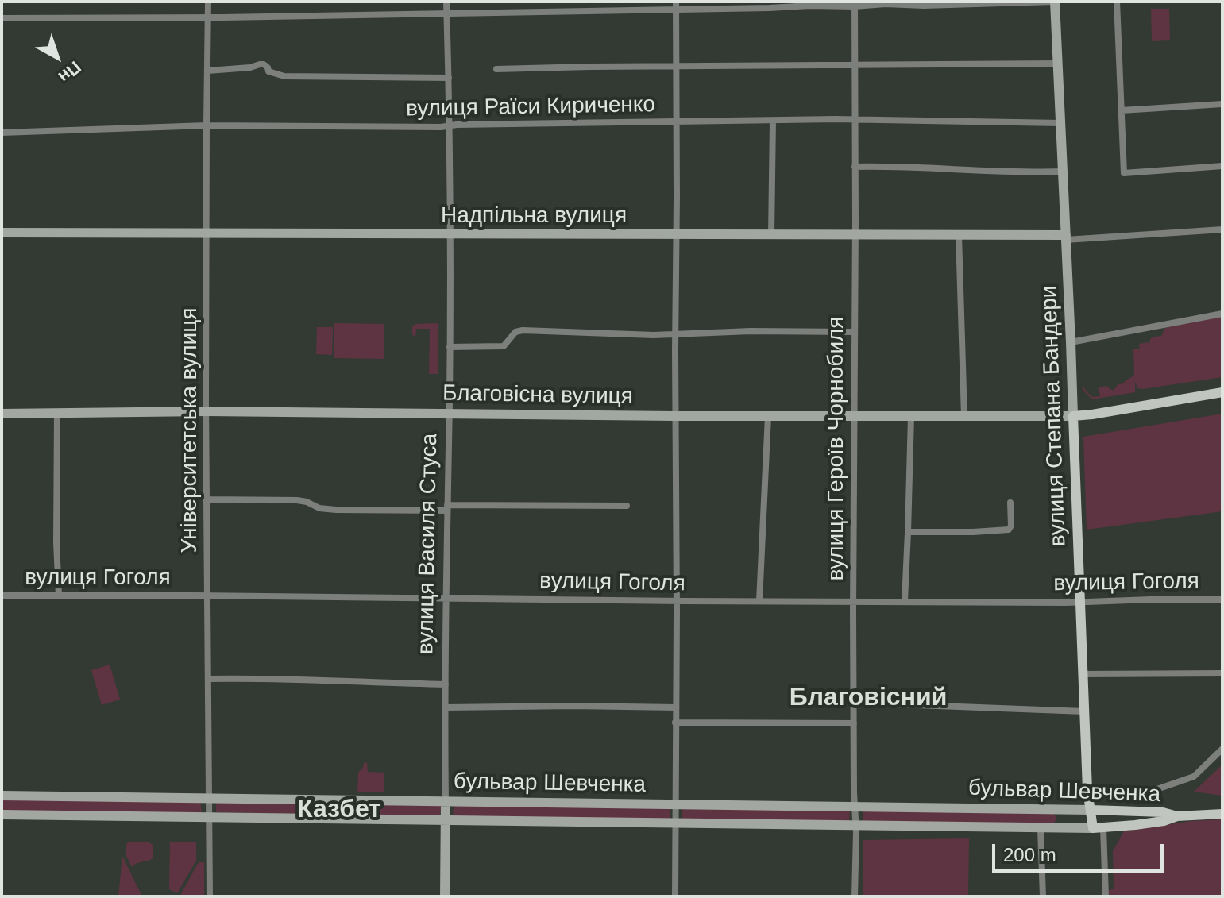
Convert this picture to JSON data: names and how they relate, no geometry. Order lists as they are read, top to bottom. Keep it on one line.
{"streets":{"main road":["Надпільна вулиця","Благовісна вулиця","вулиця Степана Бандери","вулиця Василя Стуса","бульвар Шевченка"],"street":["вулиця Раїси Кириченко","Університетська вулиця","вулиця Героїв Чорнобиля","вулиця Гоголя"]},"crossings":[["вулиця Раїси Кириченко","вулиця Степана Бандери"],["вулиця Раїси Кириченко","Університетська вулиця"],["вулиця Раїси Кириченко","вулиця Героїв Чорнобиля"],["вулиця Раїси Кириченко","вулиця Василя Стуса"],["Надпільна вулиця","вулиця Степана Бандери"],["Надпільна вулиця","Університетська вулиця"],["Надпільна вулиця","вулиця Героїв Чорнобиля"],["Надпільна вулиця","вулиця Василя Стуса"],["Благовісна вулиця","вулиця Степана Бандери"],["Благовісна вулиця","Університетська вулиця"],["Благовісна вулиця","вулиця Героїв Чорнобиля"],["Благовісна вулиця","вулиця Василя Стуса"],["вулиця Степана Бандери","вулиця Гоголя"],["вулиця Степана Бандери","бульвар Шевченка"],["Університетська вулиця","вулиця Гоголя"],["Університетська вулиця","бульвар Шевченка"],["вулиця Героїв Чорнобиля","вулиця Гоголя"],["вулиця Героїв Чорнобиля","бульвар Шевченка"],["вулиця Василя Стуса","вулиця Гоголя"],["вулиця Василя Стуса","бульвар Шевченка"]],"districts":["Благовісний","Казбет"],"scale_bar":"200 m","north":"bottom right"}
